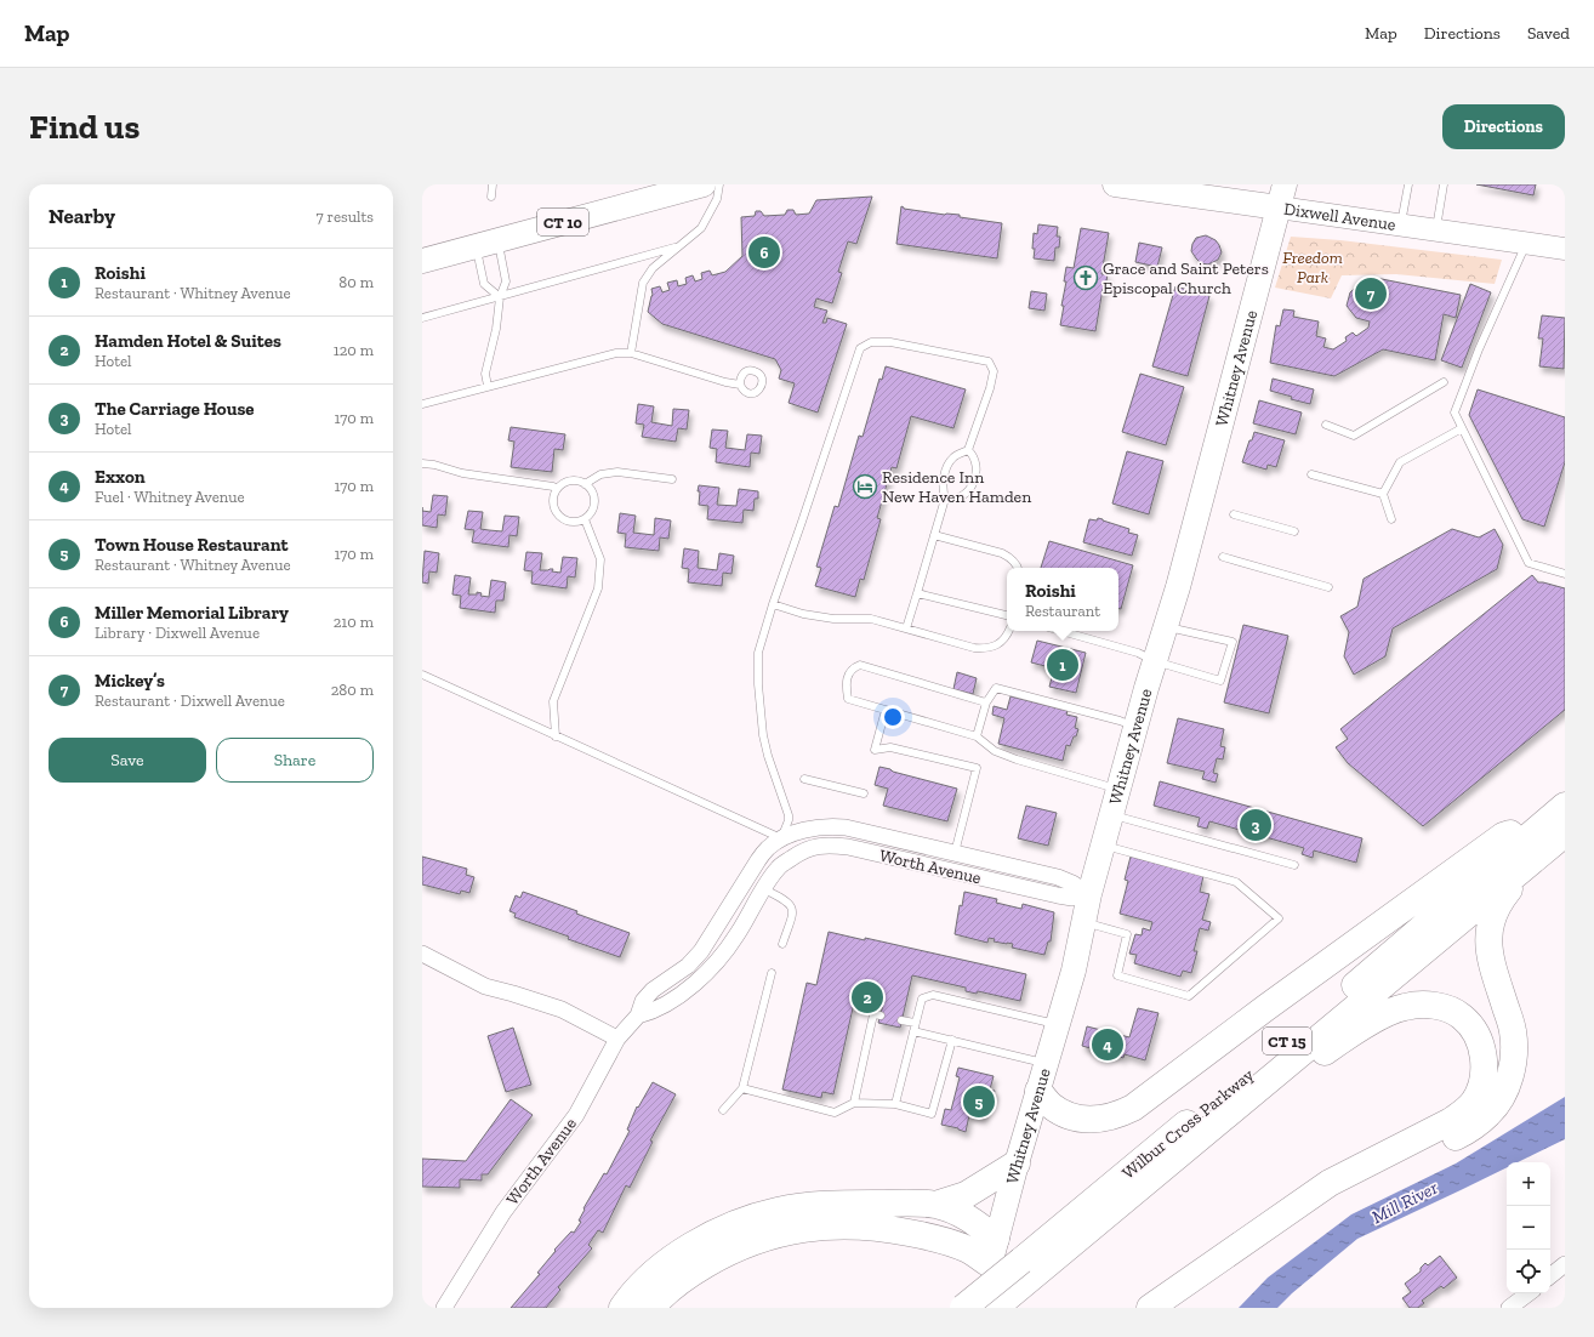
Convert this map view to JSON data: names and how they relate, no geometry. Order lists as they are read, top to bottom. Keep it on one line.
{"streets":{"highway":["CT 15","Wilbur Cross Parkway"],"main road":["Dixwell Avenue","CT 10","Whitney Avenue"],"street":["Worth Avenue"]},"crossings":[["Dixwell Avenue","Whitney Avenue"],["Whitney Avenue","Worth Avenue"]],"water":["Mill River"],"parks":["Freedom Park"],"places":{"church":["Grace and Saint Peters Episcopal Church"],"hotel":["Residence Inn New Haven Hamden"]},"page":{"header":"Map","nav":["Map","Directions","Saved"],"buttons":["Directions",["Save","Share"]],"title":"Find us","heading":["Nearby","7 results"],"pins":["6","7","1","3","2","4","5"],"list":[{"mark":"1","name":"Roishi","note":"Restaurant · Whitney Avenue","value":"80 m"},{"mark":"2","name":"Hamden Hotel & Suites","note":"Hotel","value":"120 m"},{"mark":"3","name":"The Carriage House","note":"Hotel","value":"170 m"},{"mark":"4","name":"Exxon","note":"Fuel · Whitney Avenue","value":"170 m"},{"mark":"5","name":"Town House Restaurant","note":"Restaurant · Whitney Avenue","value":"170 m"},{"mark":"6","name":"Miller Memorial Library","note":"Library · Dixwell Avenue","value":"210 m"},{"mark":"7","name":"Mickey’s","note":"Restaurant · Dixwell Avenue","value":"280 m"}],"popup":["Roishi","Restaurant"],"map_buttons":["+","−"]}}
